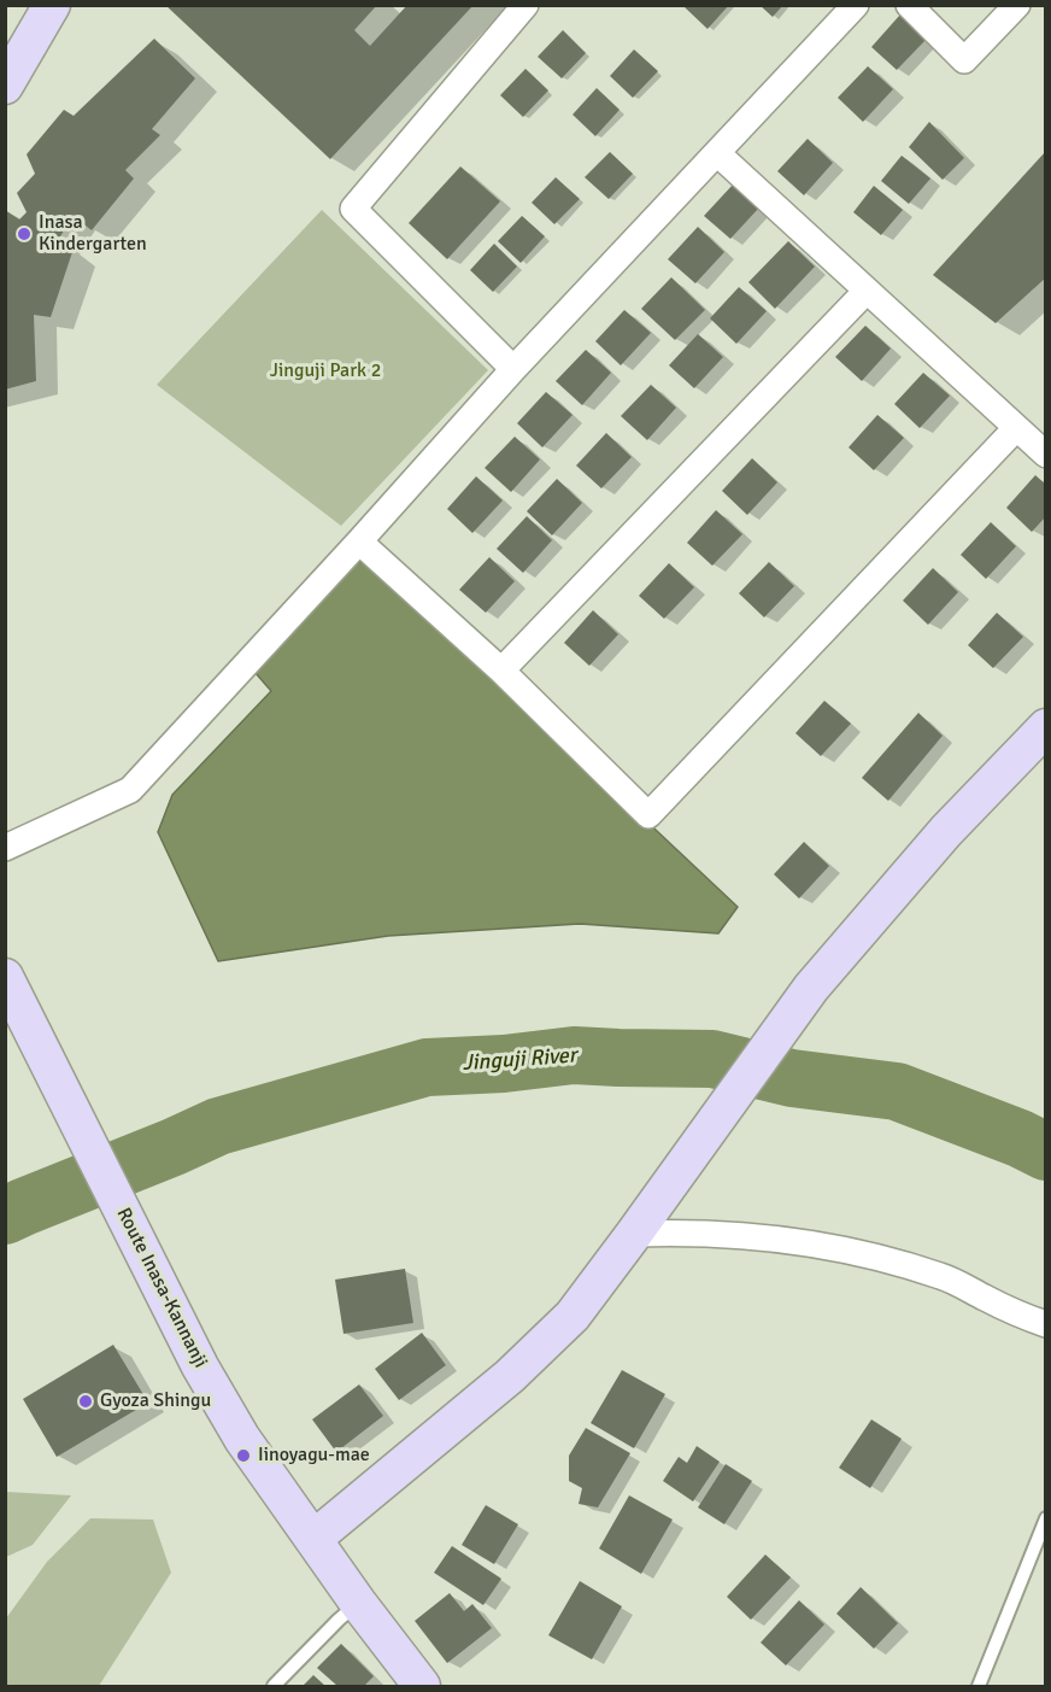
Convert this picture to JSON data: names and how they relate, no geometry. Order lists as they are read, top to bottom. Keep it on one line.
{"streets":{"street":["Route Inasa-Kannanji"]},"water":["Jinguji River"],"parks":["Jinguji Park 2"],"places":["Inasa Kindergarten","Gyoza Shingu","Iinoyagu-mae"]}
